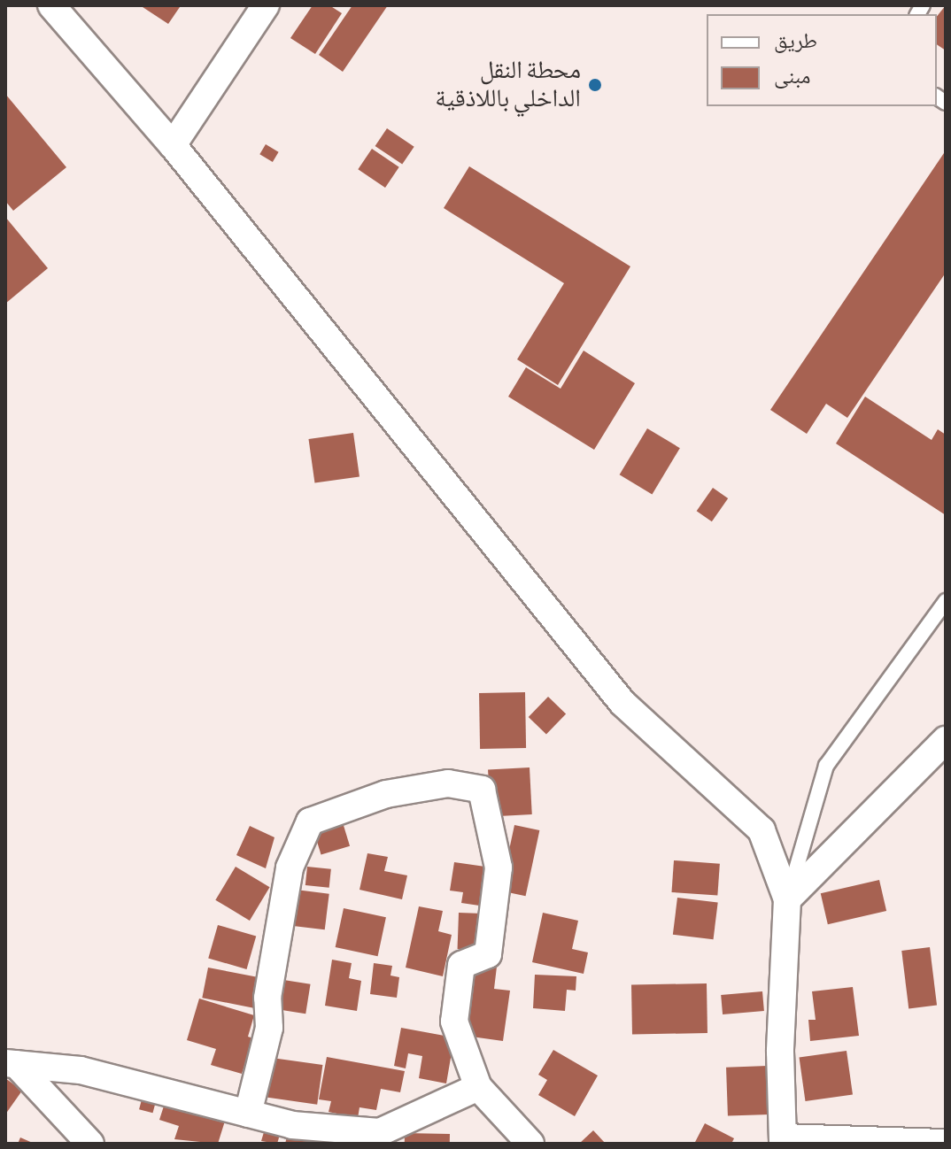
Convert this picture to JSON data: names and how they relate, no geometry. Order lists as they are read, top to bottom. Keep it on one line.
{"places":["محطة النقل الداخلي باللاذقية"],"legend":["طريق","مبنى"]}
